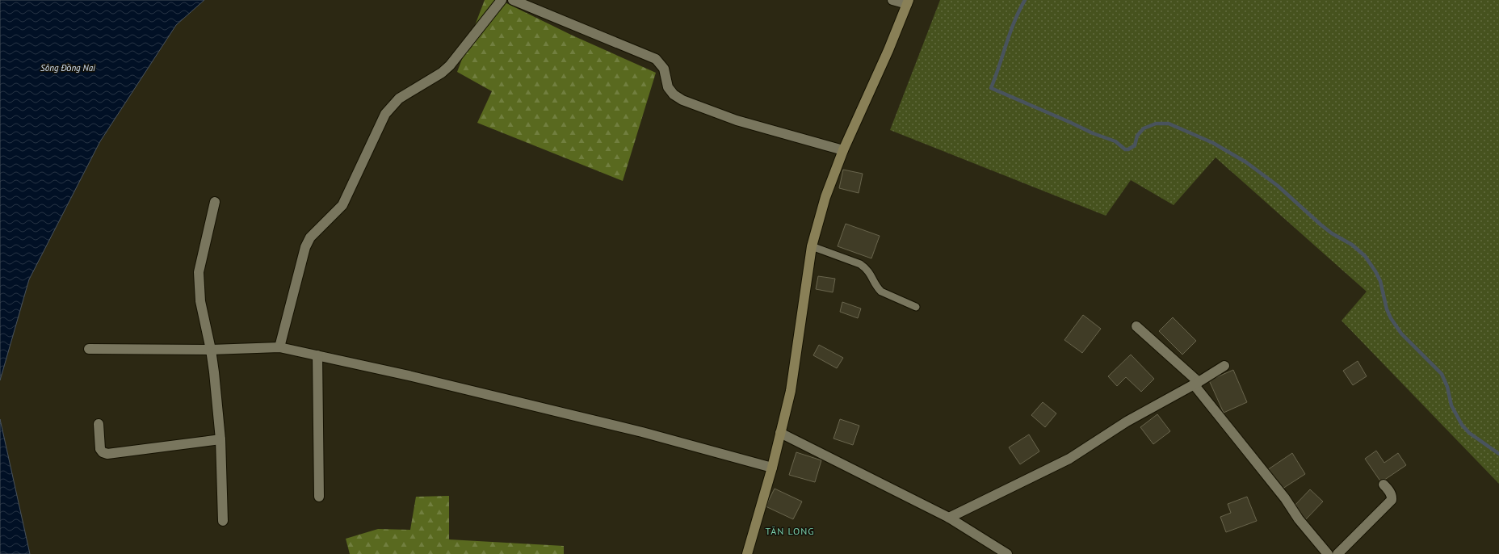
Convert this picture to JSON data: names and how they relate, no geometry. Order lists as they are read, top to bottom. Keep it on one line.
{"districts":["TÂN LONG"],"water":["Sông Đồng Nai"]}
